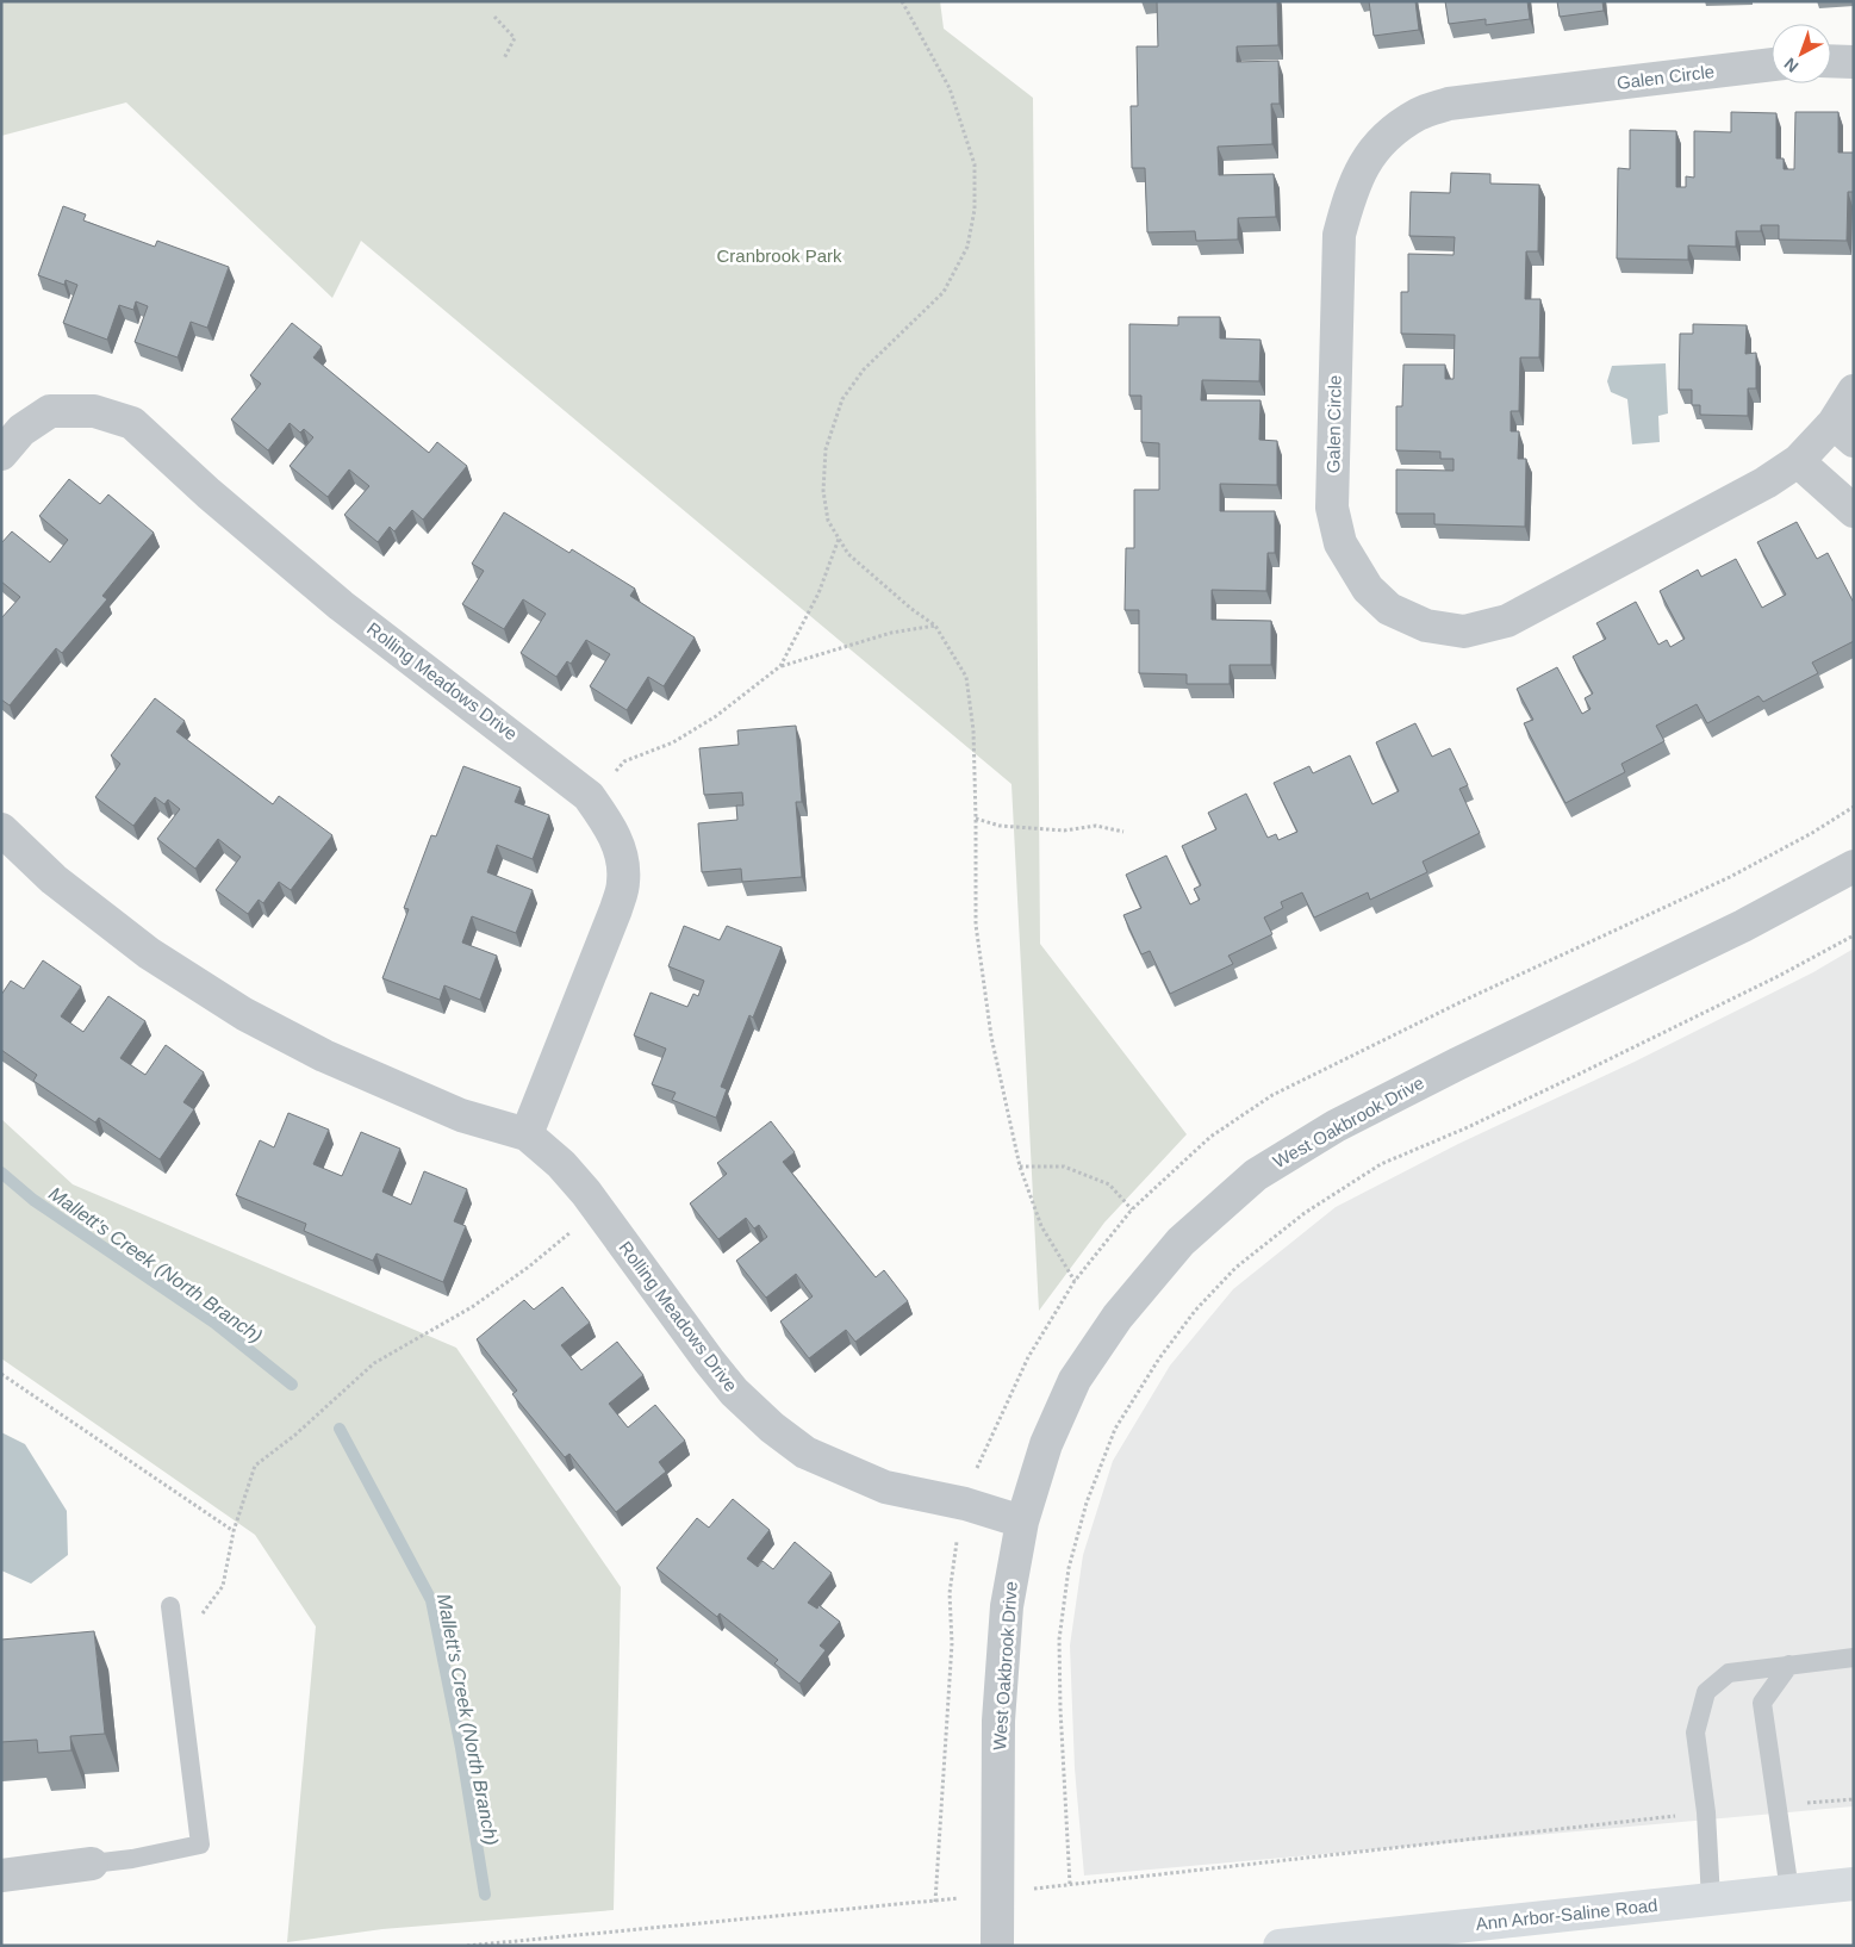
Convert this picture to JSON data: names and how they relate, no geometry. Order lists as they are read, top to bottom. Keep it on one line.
{"streets":{"main road":["Ann Arbor-Saline Road"],"street":["Galen Circle","Rolling Meadows Drive","West Oakbrook Drive"]},"crossings":[["Rolling Meadows Drive","West Oakbrook Drive"]],"water":["Mallett's Creek (North Branch)"],"parks":["Cranbrook Park"],"north":"bottom left"}
